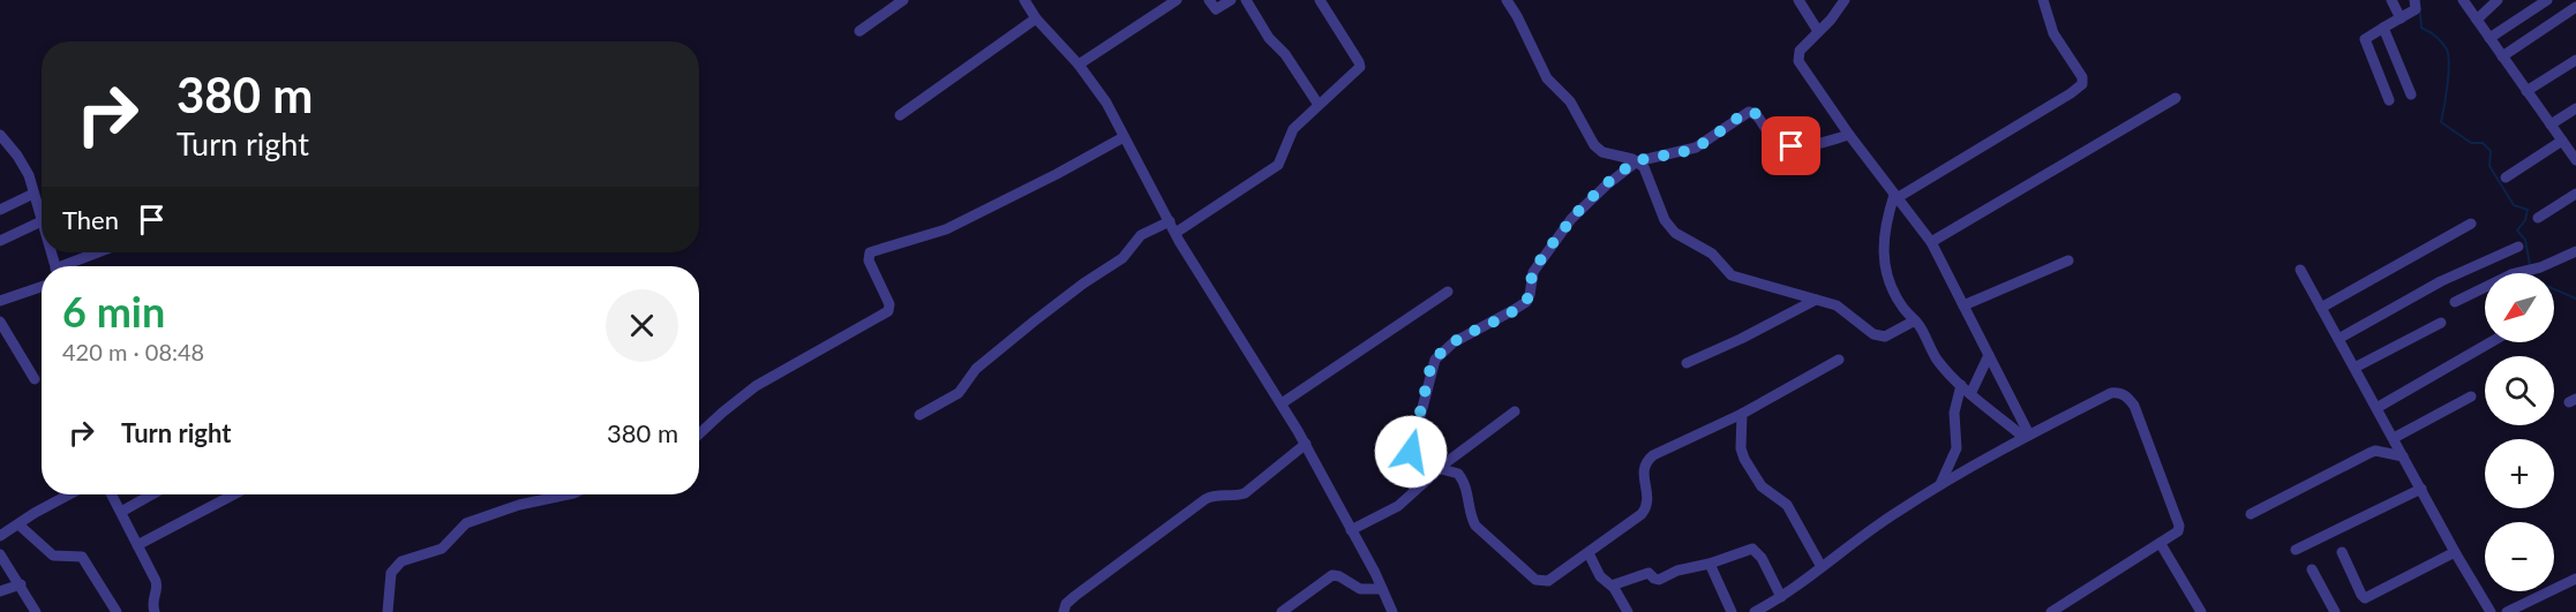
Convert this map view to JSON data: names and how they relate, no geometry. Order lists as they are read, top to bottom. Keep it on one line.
{"north":"bottom left","page":{"turn":["380 m","Turn right"],"then":"Then","heading":["6 min","420 m · 08:48"],"map_buttons":["+","−"],"list":[{"name":"Turn right","value":"380 m"}]}}
